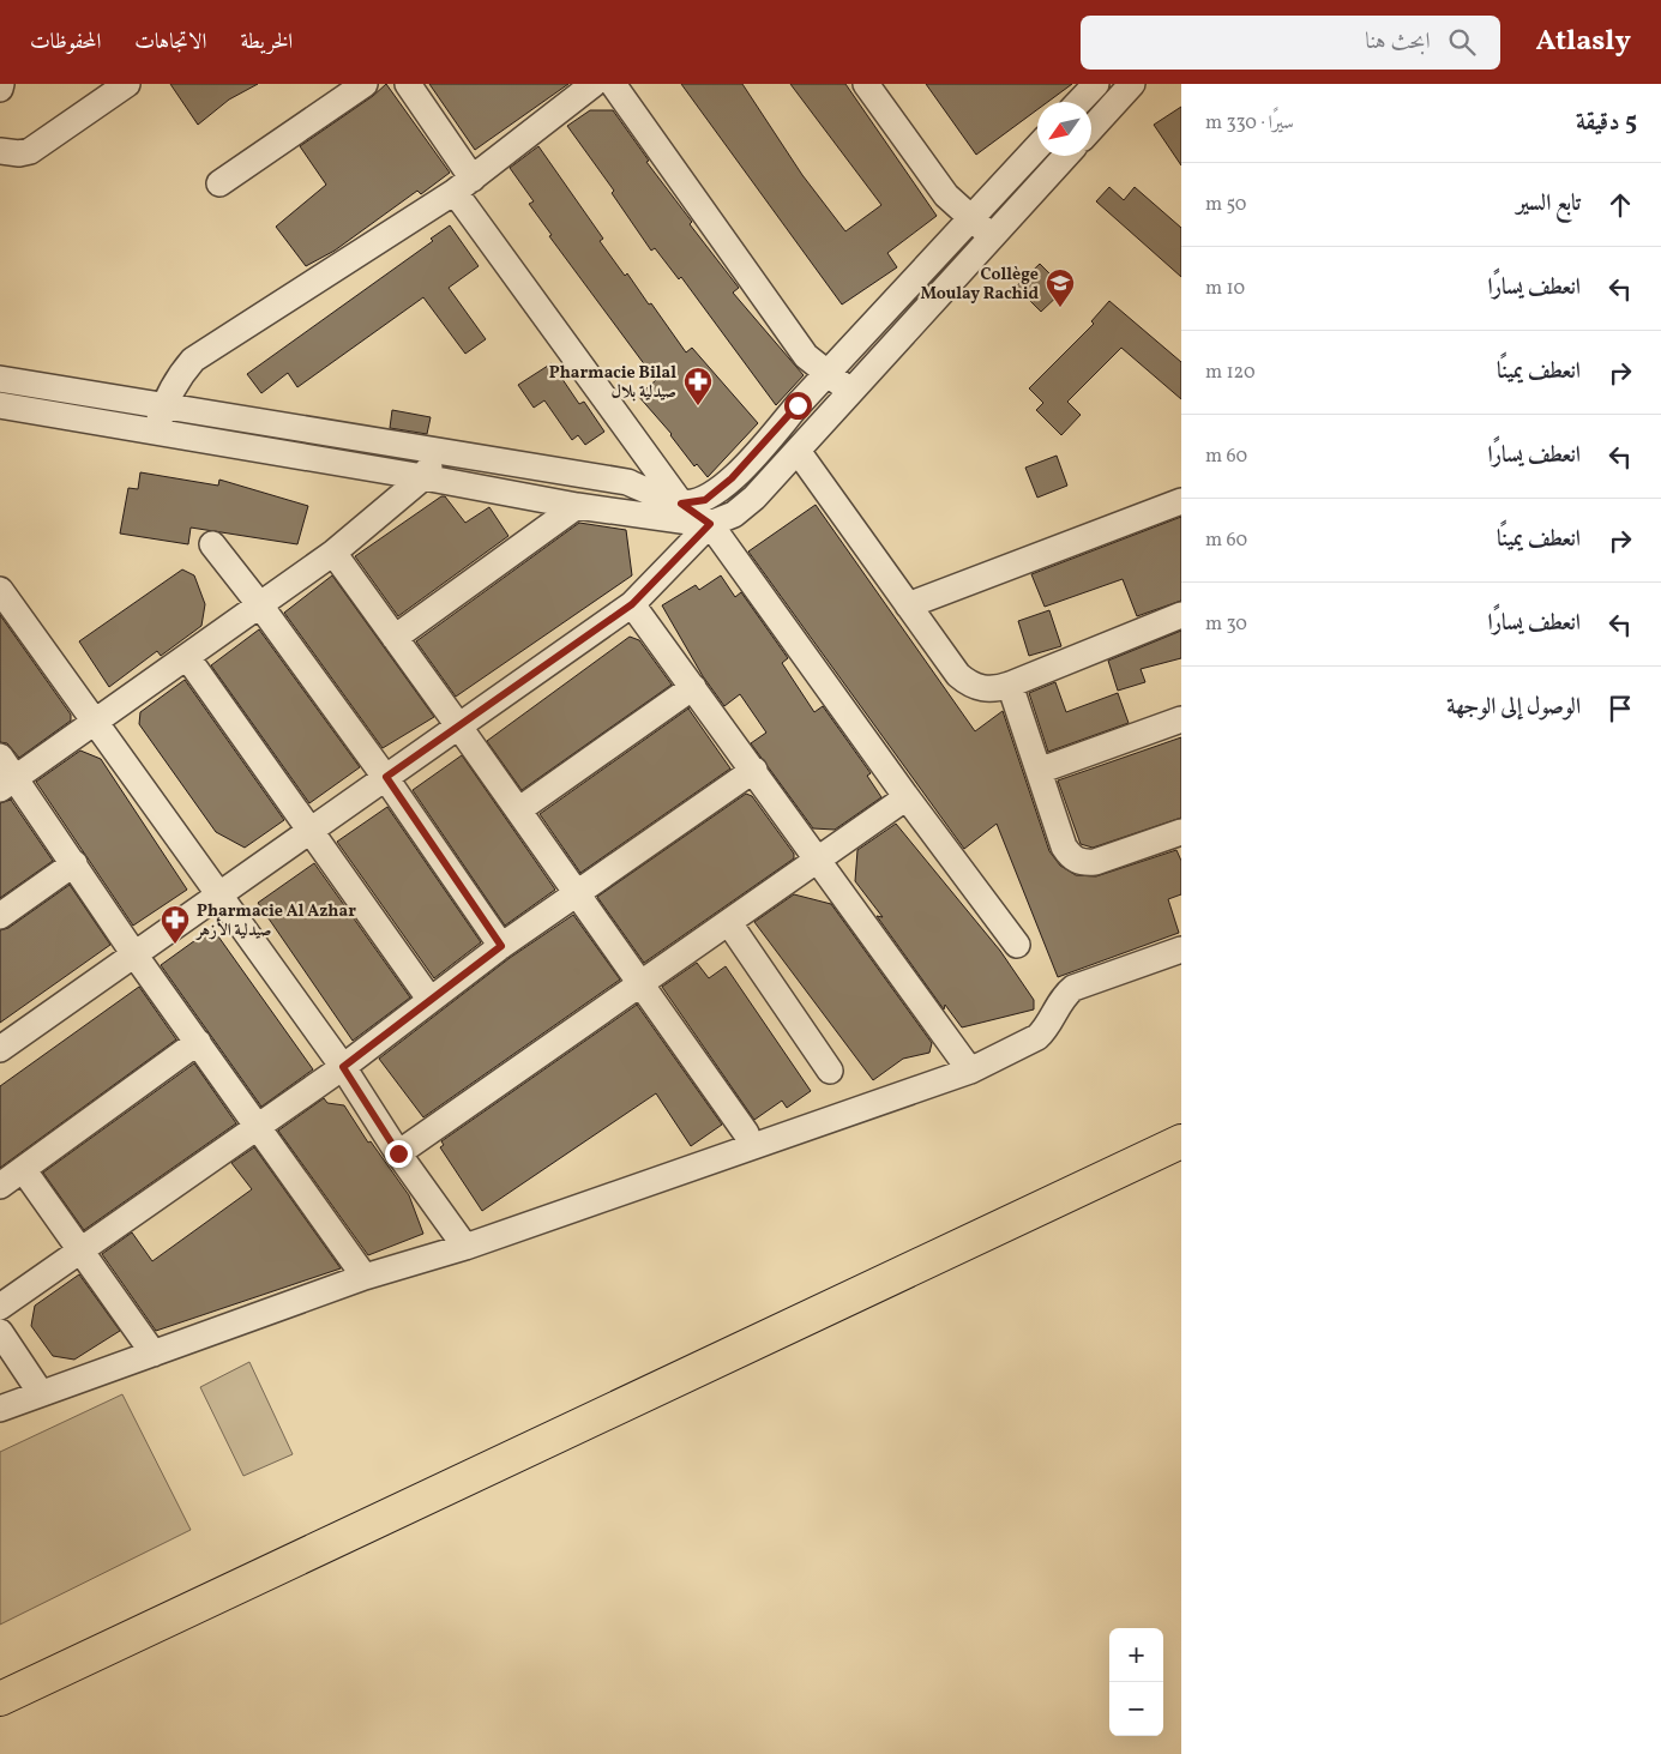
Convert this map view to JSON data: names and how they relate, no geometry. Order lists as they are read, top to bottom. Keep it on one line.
{"places":{"school or university":["Collège Moulay Rachid"],"pharmacy":["Pharmacie Bilal صيدلية بلال","Pharmacie Al Azhar صيدلية الأزهر"]},"north":"bottom left","page":{"header":"Atlasly","search":"ابحث هنا","nav":["الخريطة","الاتجاهات","المحفوظات"],"heading":["5 دقيقة","سيرًا · 330 m"],"list":[["تابع السير","50 m"],["انعطف يسارًا","10 m"],["انعطف يمينًا","120 m"],["انعطف يسارًا","60 m"],["انعطف يمينًا","60 m"],["انعطف يسارًا","30 m"],"الوصول إلى الوجهة"],"map_buttons":["+","−"]}}
